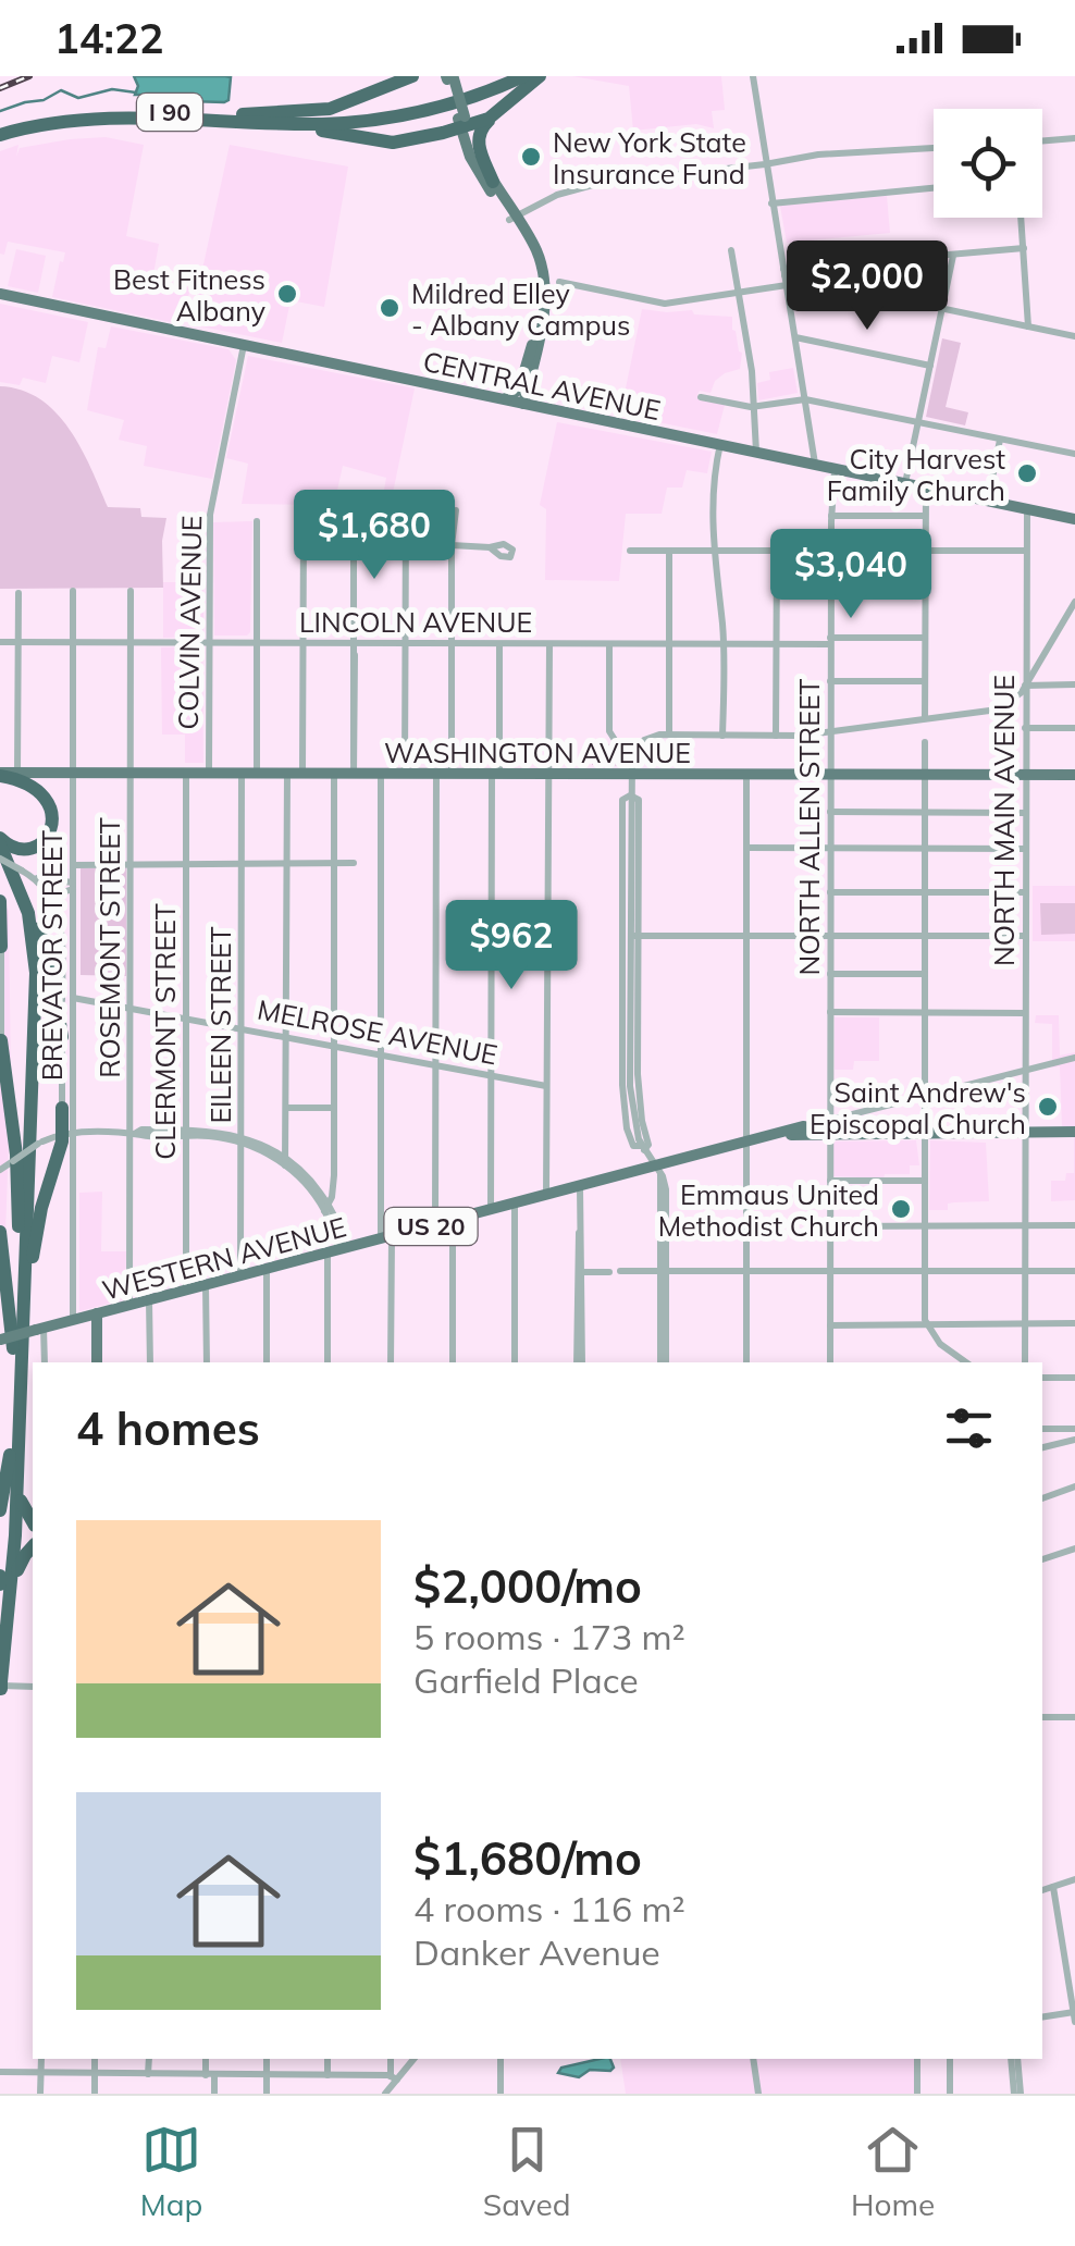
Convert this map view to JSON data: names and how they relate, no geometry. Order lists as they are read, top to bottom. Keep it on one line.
{"streets":{"highway":["I 90"],"main road":["CENTRAL AVENUE","WASHINGTON AVENUE","US 20","WESTERN AVENUE"],"street":["LINCOLN AVENUE","COLVIN AVENUE","NORTH MAIN AVENUE","NORTH ALLEN STREET","ROSEMONT STREET","BREVATOR STREET","EILEEN STREET","CLERMONT STREET","MELROSE AVENUE"]},"crossings":[["CENTRAL AVENUE","COLVIN AVENUE"],["CENTRAL AVENUE","NORTH MAIN AVENUE"],["CENTRAL AVENUE","NORTH ALLEN STREET"],["LINCOLN AVENUE","COLVIN AVENUE"],["LINCOLN AVENUE","NORTH ALLEN STREET"],["LINCOLN AVENUE","ROSEMONT STREET"],["LINCOLN AVENUE","BREVATOR STREET"],["COLVIN AVENUE","WASHINGTON AVENUE"],["WASHINGTON AVENUE","NORTH MAIN AVENUE"],["WASHINGTON AVENUE","NORTH ALLEN STREET"],["WASHINGTON AVENUE","ROSEMONT STREET"],["WASHINGTON AVENUE","BREVATOR STREET"],["WASHINGTON AVENUE","EILEEN STREET"],["WASHINGTON AVENUE","CLERMONT STREET"],["NORTH MAIN AVENUE","US 20"],["NORTH ALLEN STREET","US 20"],["NORTH ALLEN STREET","WESTERN AVENUE"],["ROSEMONT STREET","MELROSE AVENUE"],["ROSEMONT STREET","WESTERN AVENUE"],["BREVATOR STREET","MELROSE AVENUE"],["BREVATOR STREET","WESTERN AVENUE"],["EILEEN STREET","MELROSE AVENUE"],["EILEEN STREET","WESTERN AVENUE"],["CLERMONT STREET","MELROSE AVENUE"],["CLERMONT STREET","WESTERN AVENUE"],["US 20","WESTERN AVENUE"]],"places":["New York State Insurance Fund","Best Fitness Albany","Mildred Elley - Albany Campus","City Harvest Family Church","Saint Andrew's Episcopal Church","Emmaus United Methodist Church"],"page":{"status":"14:22","price":["$2,000","$1,680","$3,040","$962"],"heading":"4 homes","list":[{"name":"$2,000/mo","note":"5 rooms · 173 m² · Garfield Place"},{"name":"$1,680/mo","note":"4 rooms · 116 m² · Danker Avenue"}],"tabs":["Map","Saved","Home"]}}
